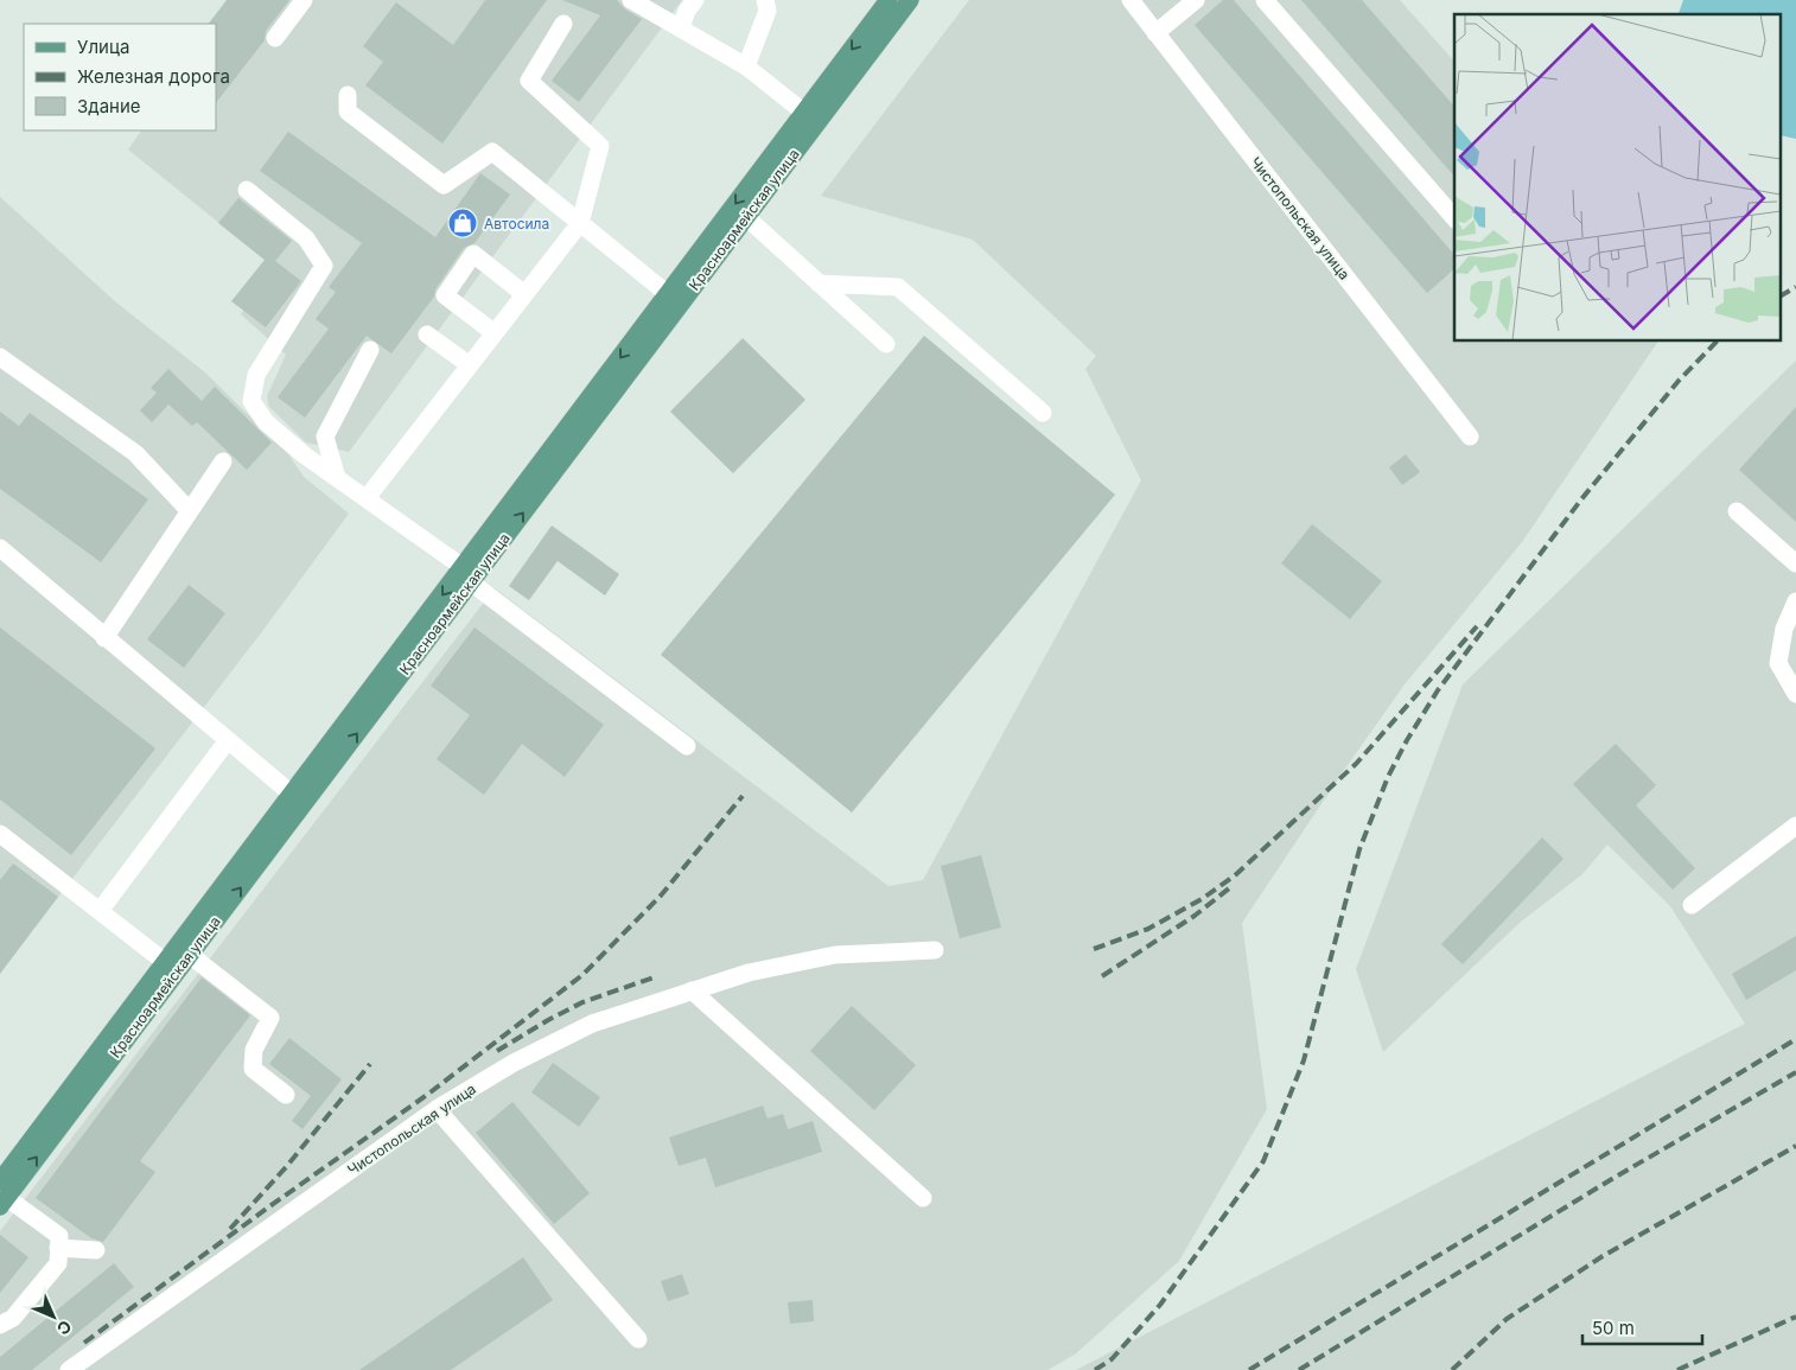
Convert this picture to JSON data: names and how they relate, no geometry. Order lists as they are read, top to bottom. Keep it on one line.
{"streets":{"main road":["Красноармейская улица"],"street":["Чистопольская улица"]},"places":{"shop":["Автосила"]},"legend":["Улица","Железная дорога","Здание"],"scale_bar":"50 m","north":"bottom right"}
